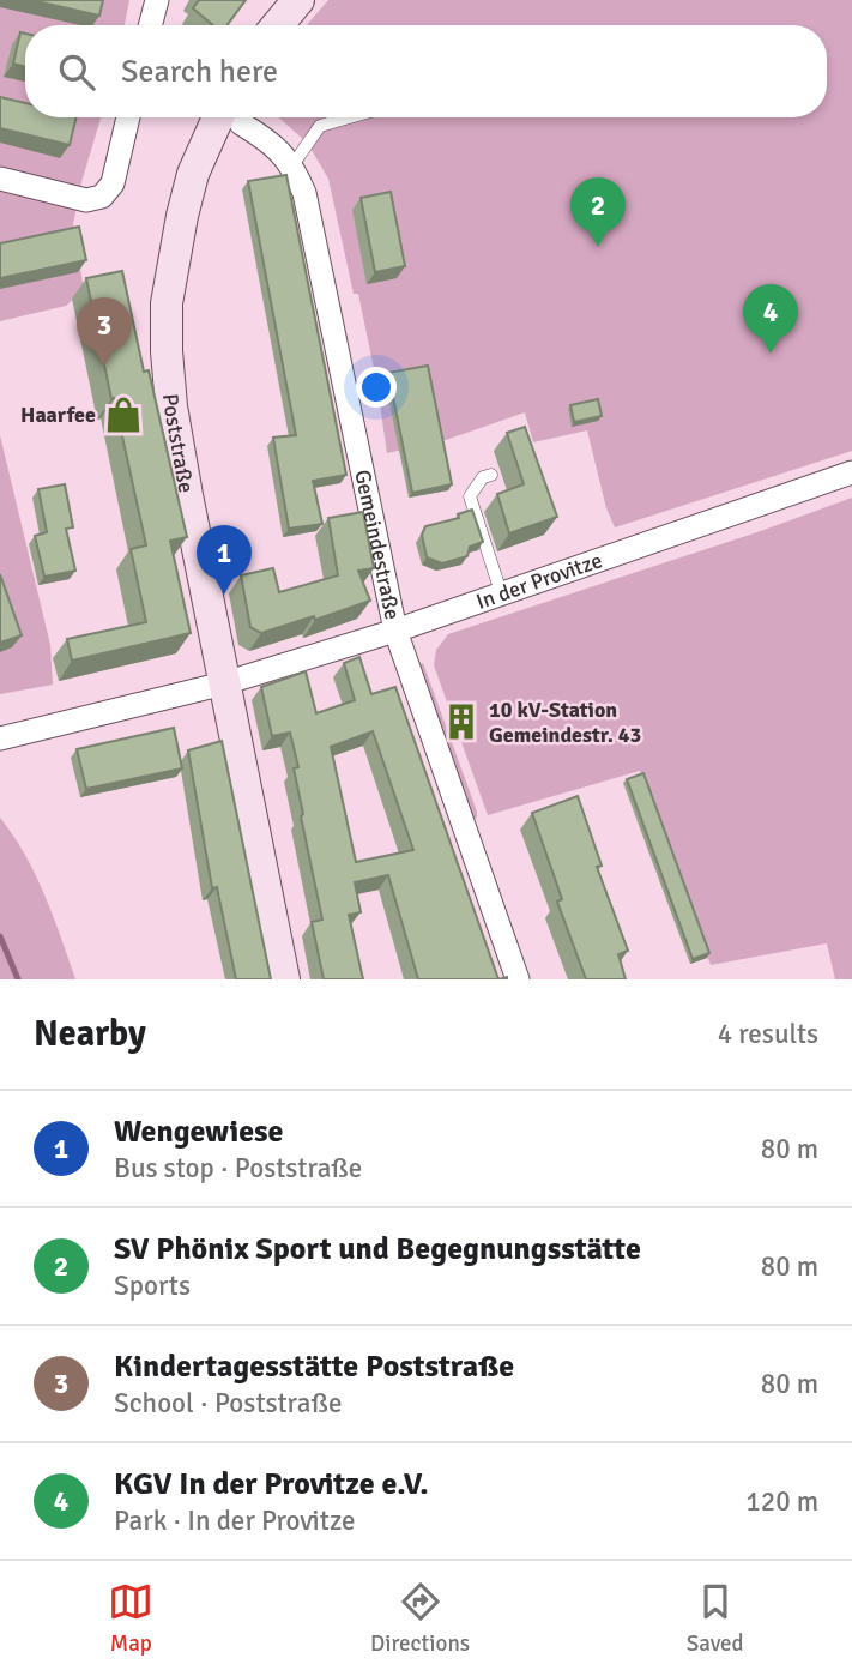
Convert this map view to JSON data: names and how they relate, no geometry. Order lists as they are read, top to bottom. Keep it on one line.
{"streets":{"street":["Poststraße","Gemeindestraße","In der Provitze"]},"crossings":[["Poststraße","In der Provitze"],["Gemeindestraße","In der Provitze"]],"places":{"shop":["Haarfee"],"building":["10 kV-Station Gemeindestr. 43"]},"page":{"search":"Search here","pins":["2","4","3","1"],"heading":["Nearby","4 results"],"list":[{"mark":"1","name":"Wengewiese","note":"Bus stop · Poststraße","value":"80 m"},{"mark":"2","name":"SV Phönix Sport und Begegnungsstätte","note":"Sports","value":"80 m"},{"mark":"3","name":"Kindertagesstätte Poststraße","note":"School · Poststraße","value":"80 m"},{"mark":"4","name":"KGV In der Provitze e.V.","note":"Park · In der Provitze","value":"120 m"}],"nav":["Map","Directions","Saved"]}}
